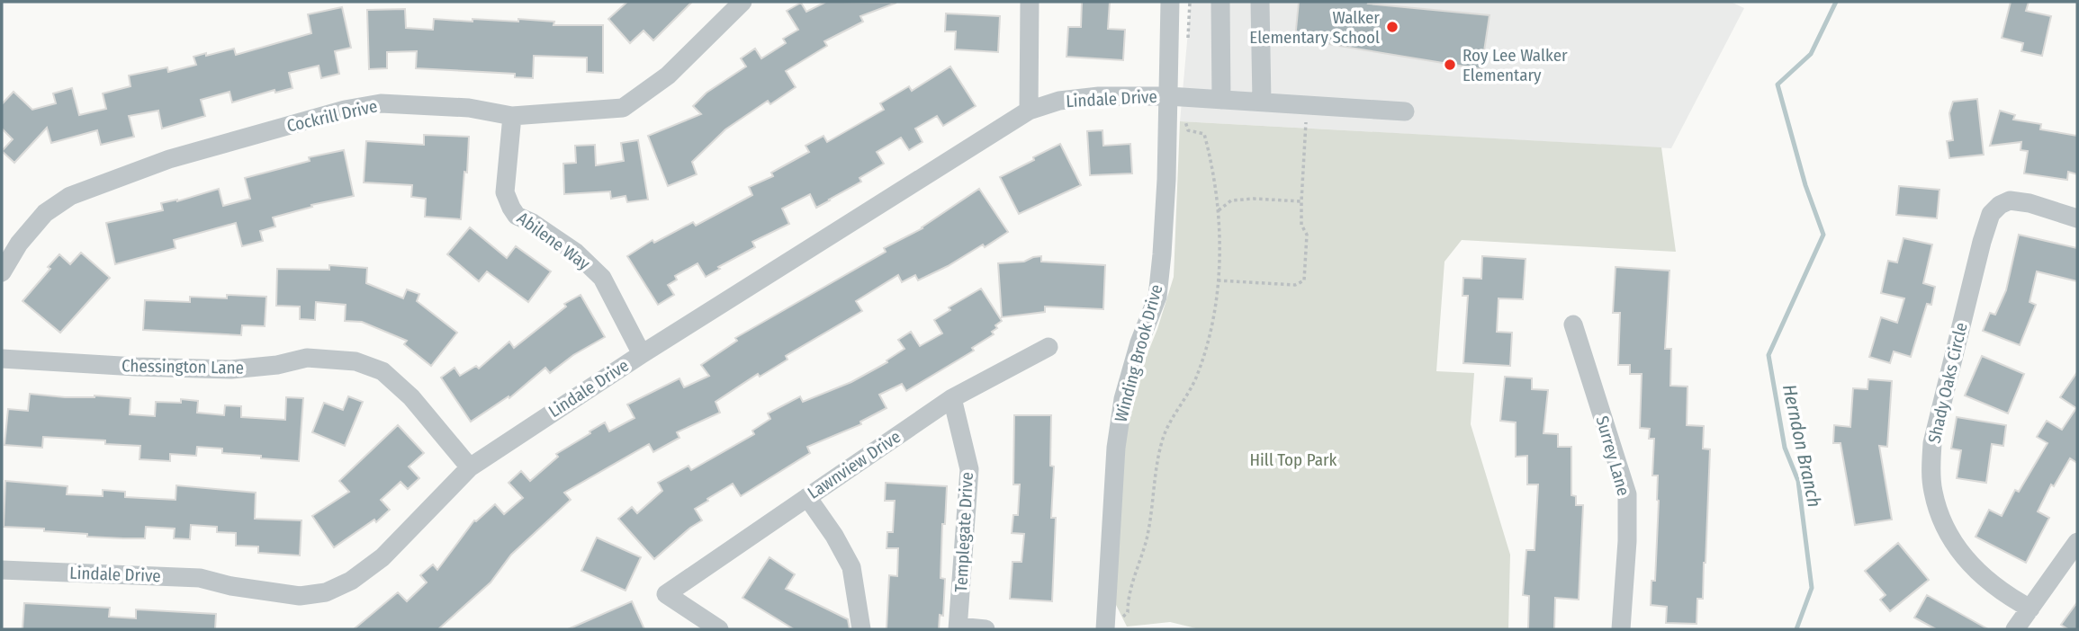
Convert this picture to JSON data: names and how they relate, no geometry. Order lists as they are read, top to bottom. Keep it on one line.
{"streets":{"street":["Lindale Drive","Cockrill Drive","Abilene Way","Winding Brook Drive","Chessington Lane","Shady Oaks Circle","Surrey Lane","Lawnview Drive","Templegate Drive"]},"crossings":[["Lindale Drive","Abilene Way"],["Lindale Drive","Winding Brook Drive"],["Lindale Drive","Chessington Lane"],["Cockrill Drive","Abilene Way"],["Lawnview Drive","Templegate Drive"]],"water":["Herndon Branch"],"parks":["Hill Top Park"],"places":["Walker Elementary School","Roy Lee Walker Elementary"]}
